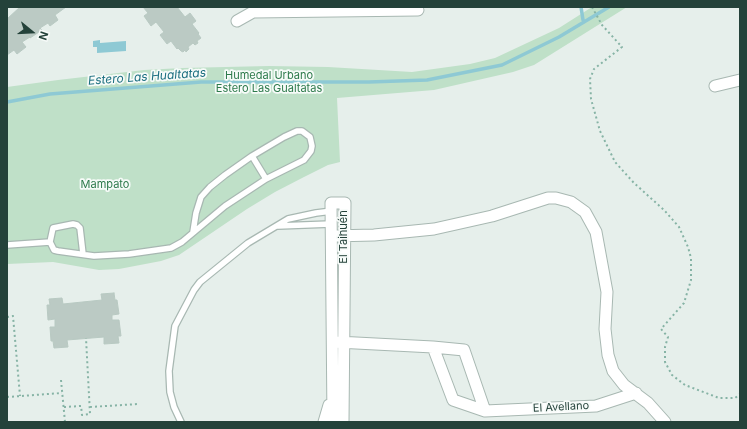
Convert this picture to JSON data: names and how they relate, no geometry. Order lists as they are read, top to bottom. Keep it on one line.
{"streets":{"street":["El Taihuén","El Avellano"]},"water":["Estero Las Hualtatas"],"parks":["Humedal Urbano Estero Las Gualtatas","Mampato"],"north":"right"}
